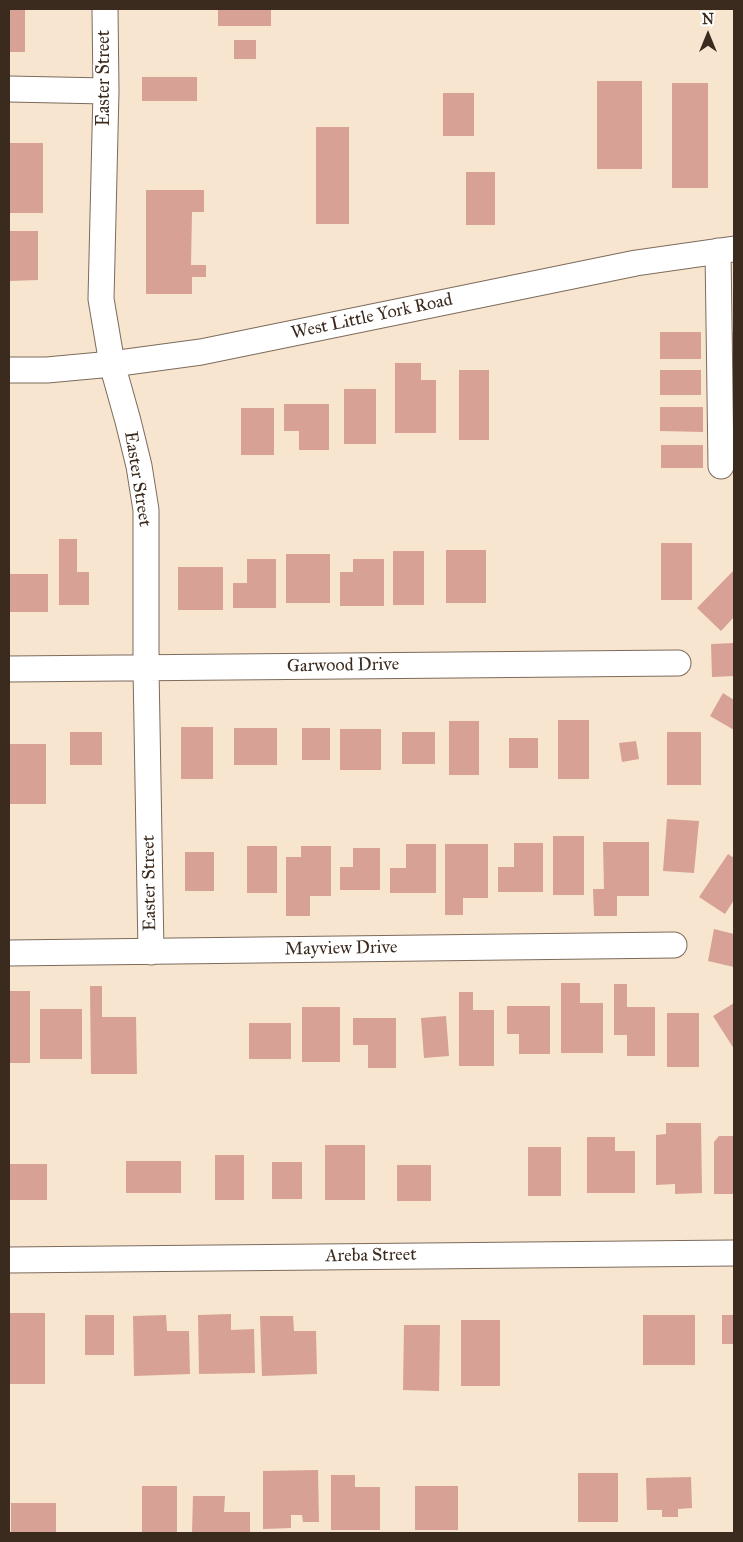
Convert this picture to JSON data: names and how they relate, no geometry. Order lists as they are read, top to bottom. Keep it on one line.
{"streets":{"street":["Easter Street","West Little York Road","Garwood Drive","Mayview Drive","Areba Street"]},"crossings":[["Easter Street","West Little York Road"],["Easter Street","Garwood Drive"],["Easter Street","Mayview Drive"]],"north":"top"}
